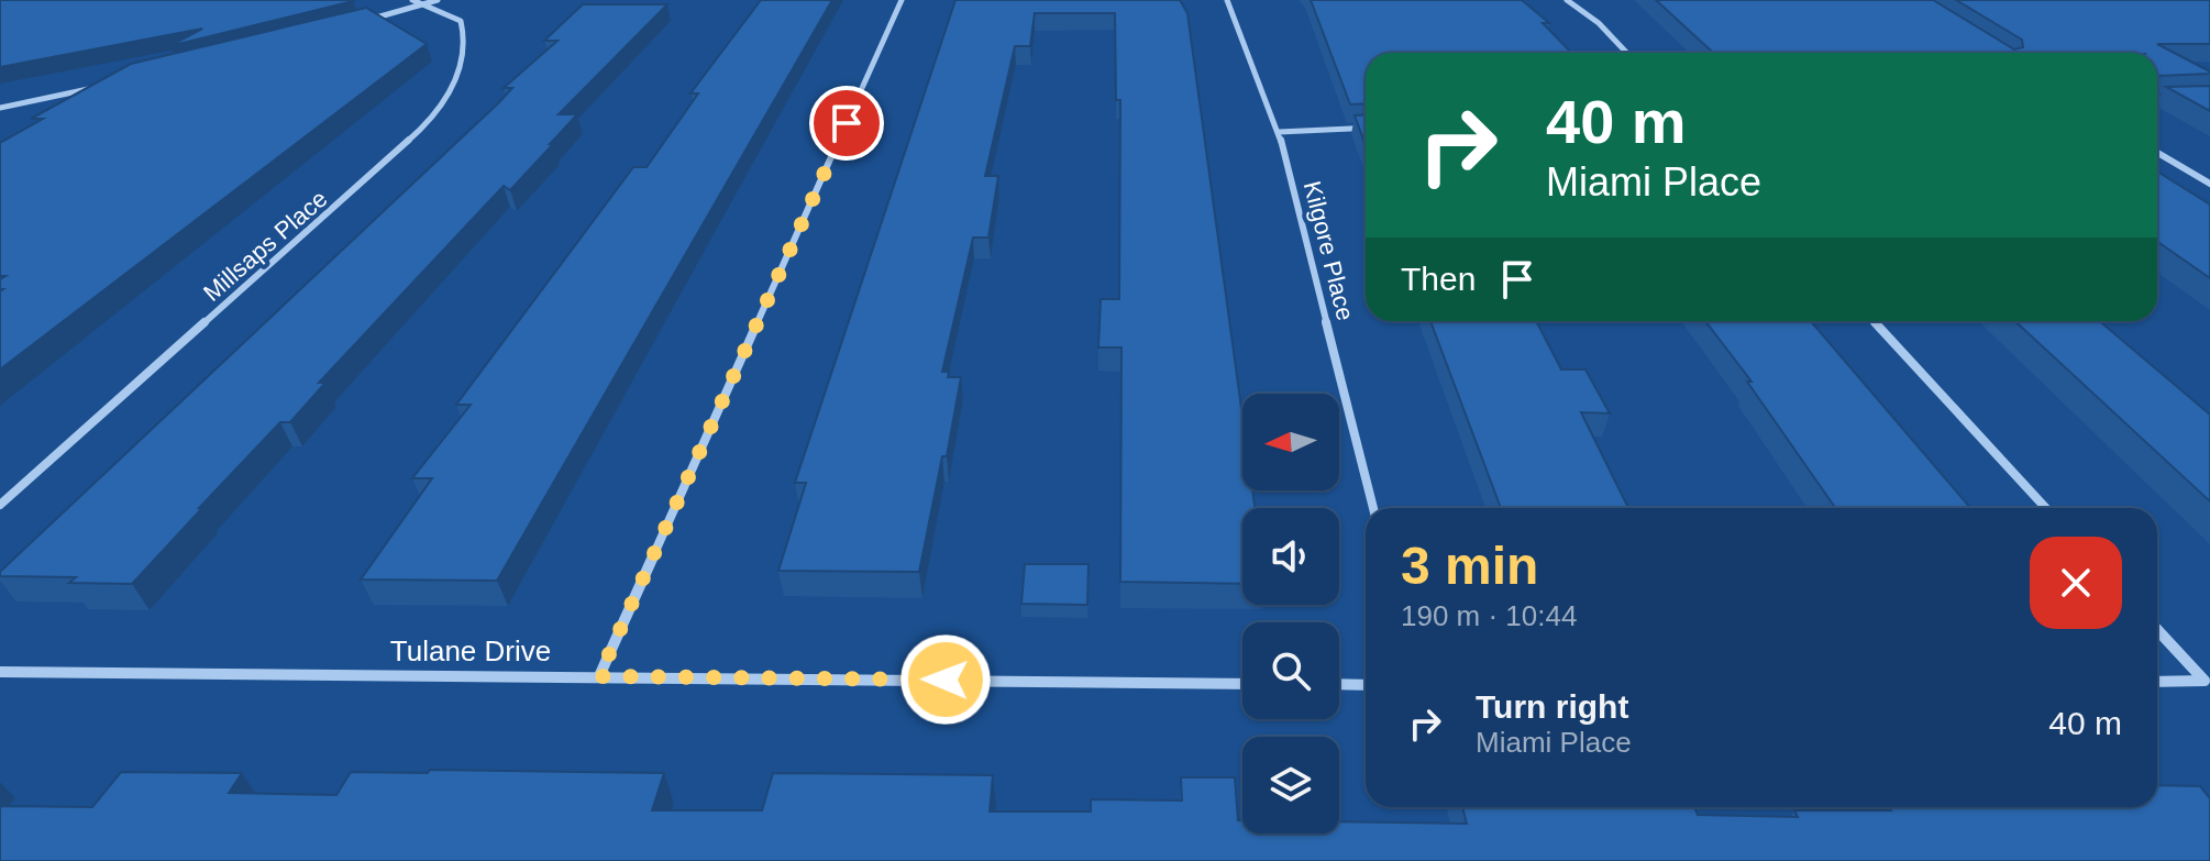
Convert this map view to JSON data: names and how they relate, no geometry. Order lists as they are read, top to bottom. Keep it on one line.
{"streets":{"street":["Millsaps Place","Kilgore Place","Tulane Drive"]},"north":"left","page":{"turn":["40 m","Miami Place"],"then":"Then","heading":["3 min","190 m · 10:44"],"list":[{"name":"Turn right","note":"Miami Place","value":"40 m"}]}}
